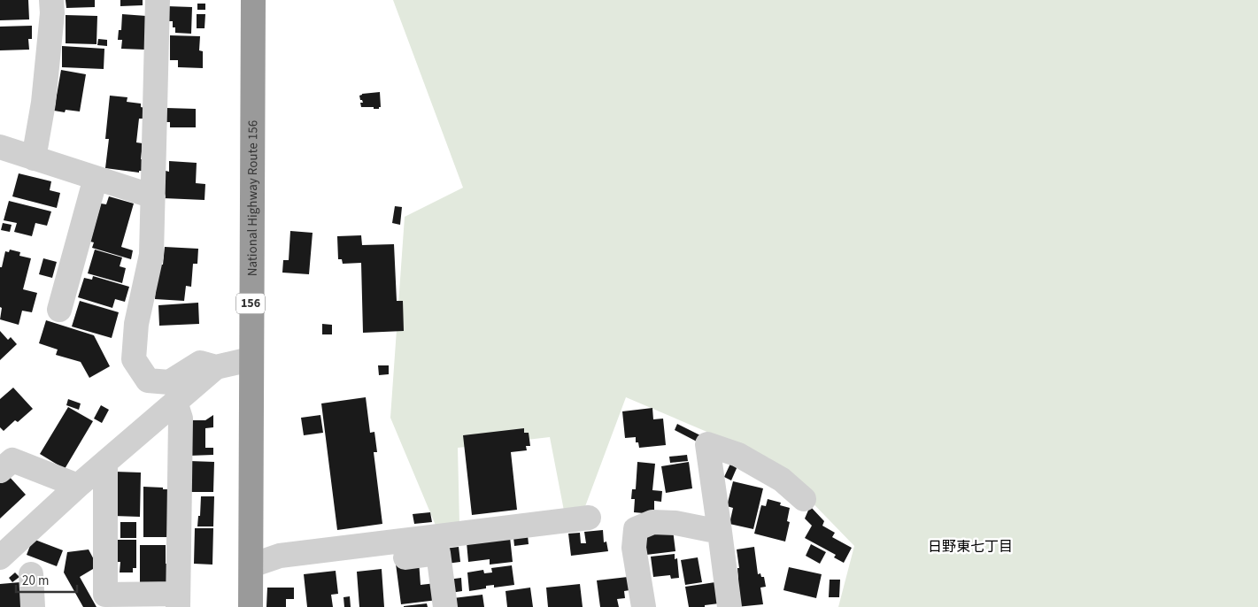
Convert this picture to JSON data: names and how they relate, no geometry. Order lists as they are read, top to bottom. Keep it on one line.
{"streets":{"highway":["National Highway Route 156","156"]},"districts":["日野東七丁目"],"scale_bar":"20 m"}
